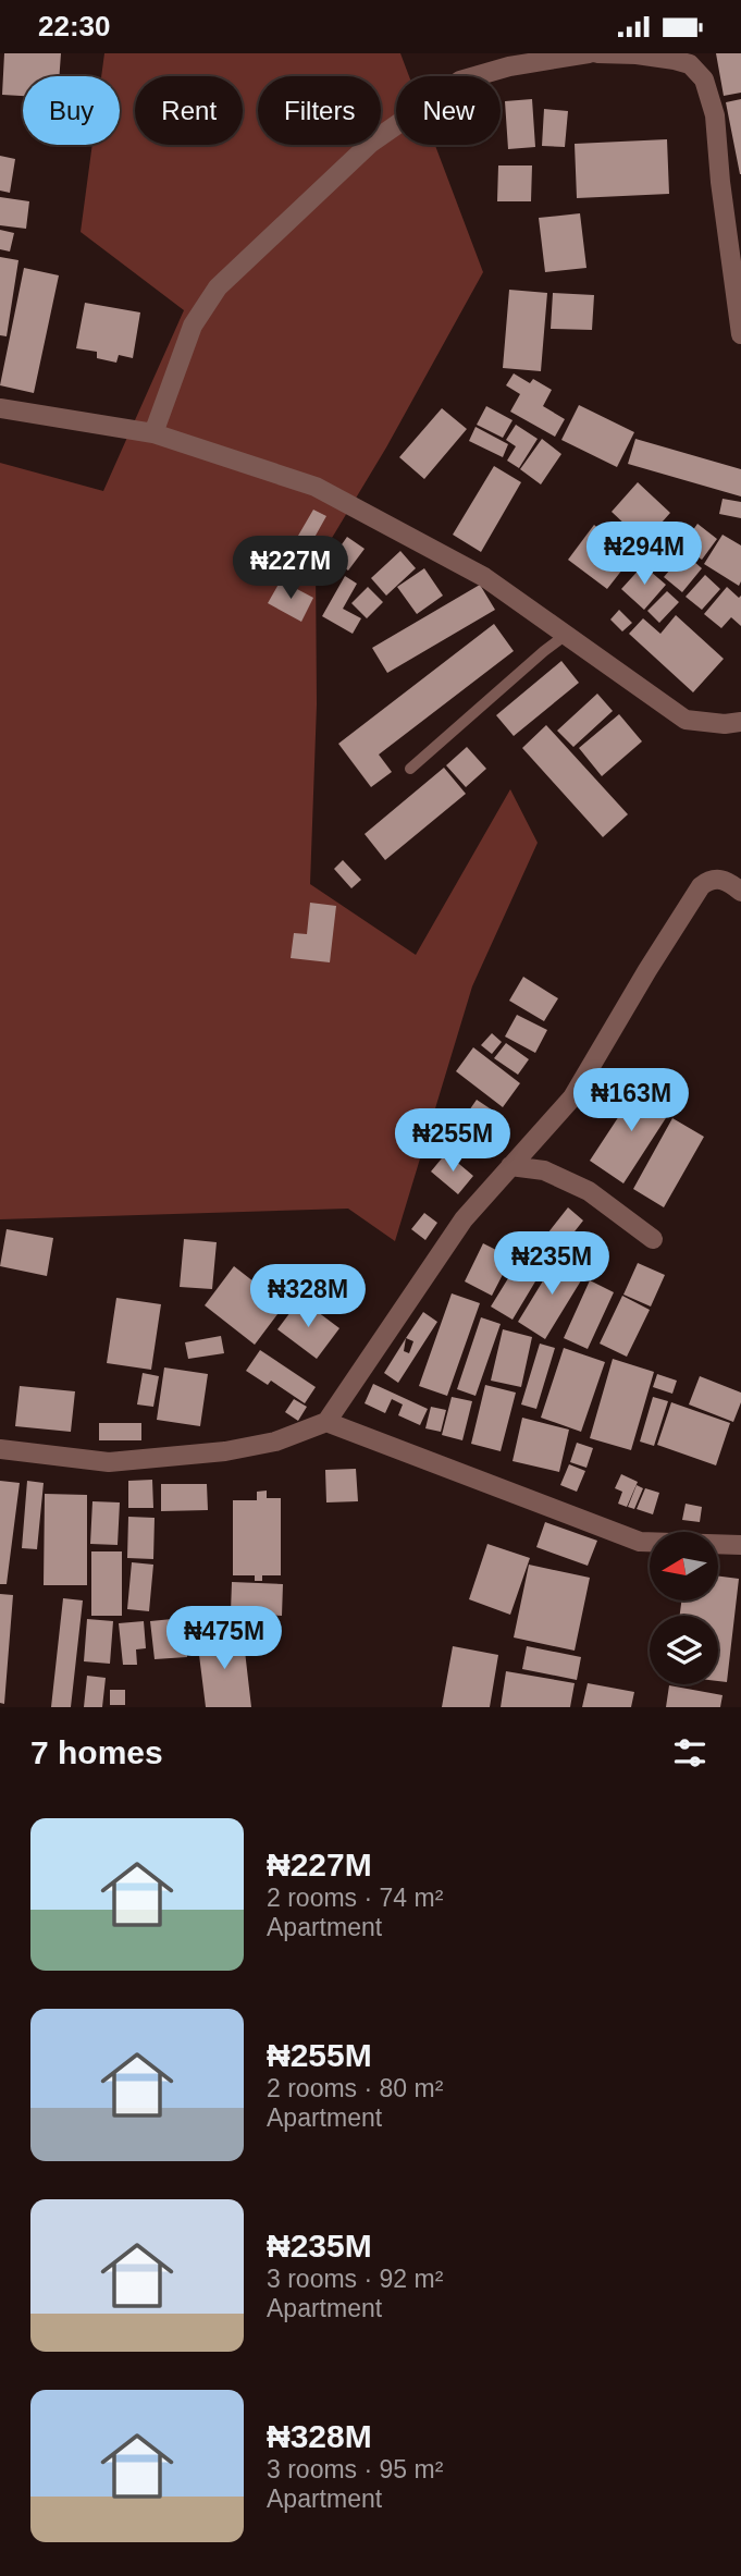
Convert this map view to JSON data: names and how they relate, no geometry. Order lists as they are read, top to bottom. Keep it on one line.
{"north":"left","page":{"status":"22:30","chip":["Buy","Rent","Filters","New"],"price":["₦294M","₦227M","₦163M","₦255M","₦235M","₦328M","₦475M"],"heading":"7 homes","list":[{"name":"₦227M","note":"2 rooms · 74 m² · Apartment"},{"name":"₦255M","note":"2 rooms · 80 m² · Apartment"},{"name":"₦235M","note":"3 rooms · 92 m² · Apartment"},{"name":"₦328M","note":"3 rooms · 95 m² · Apartment"}]}}
